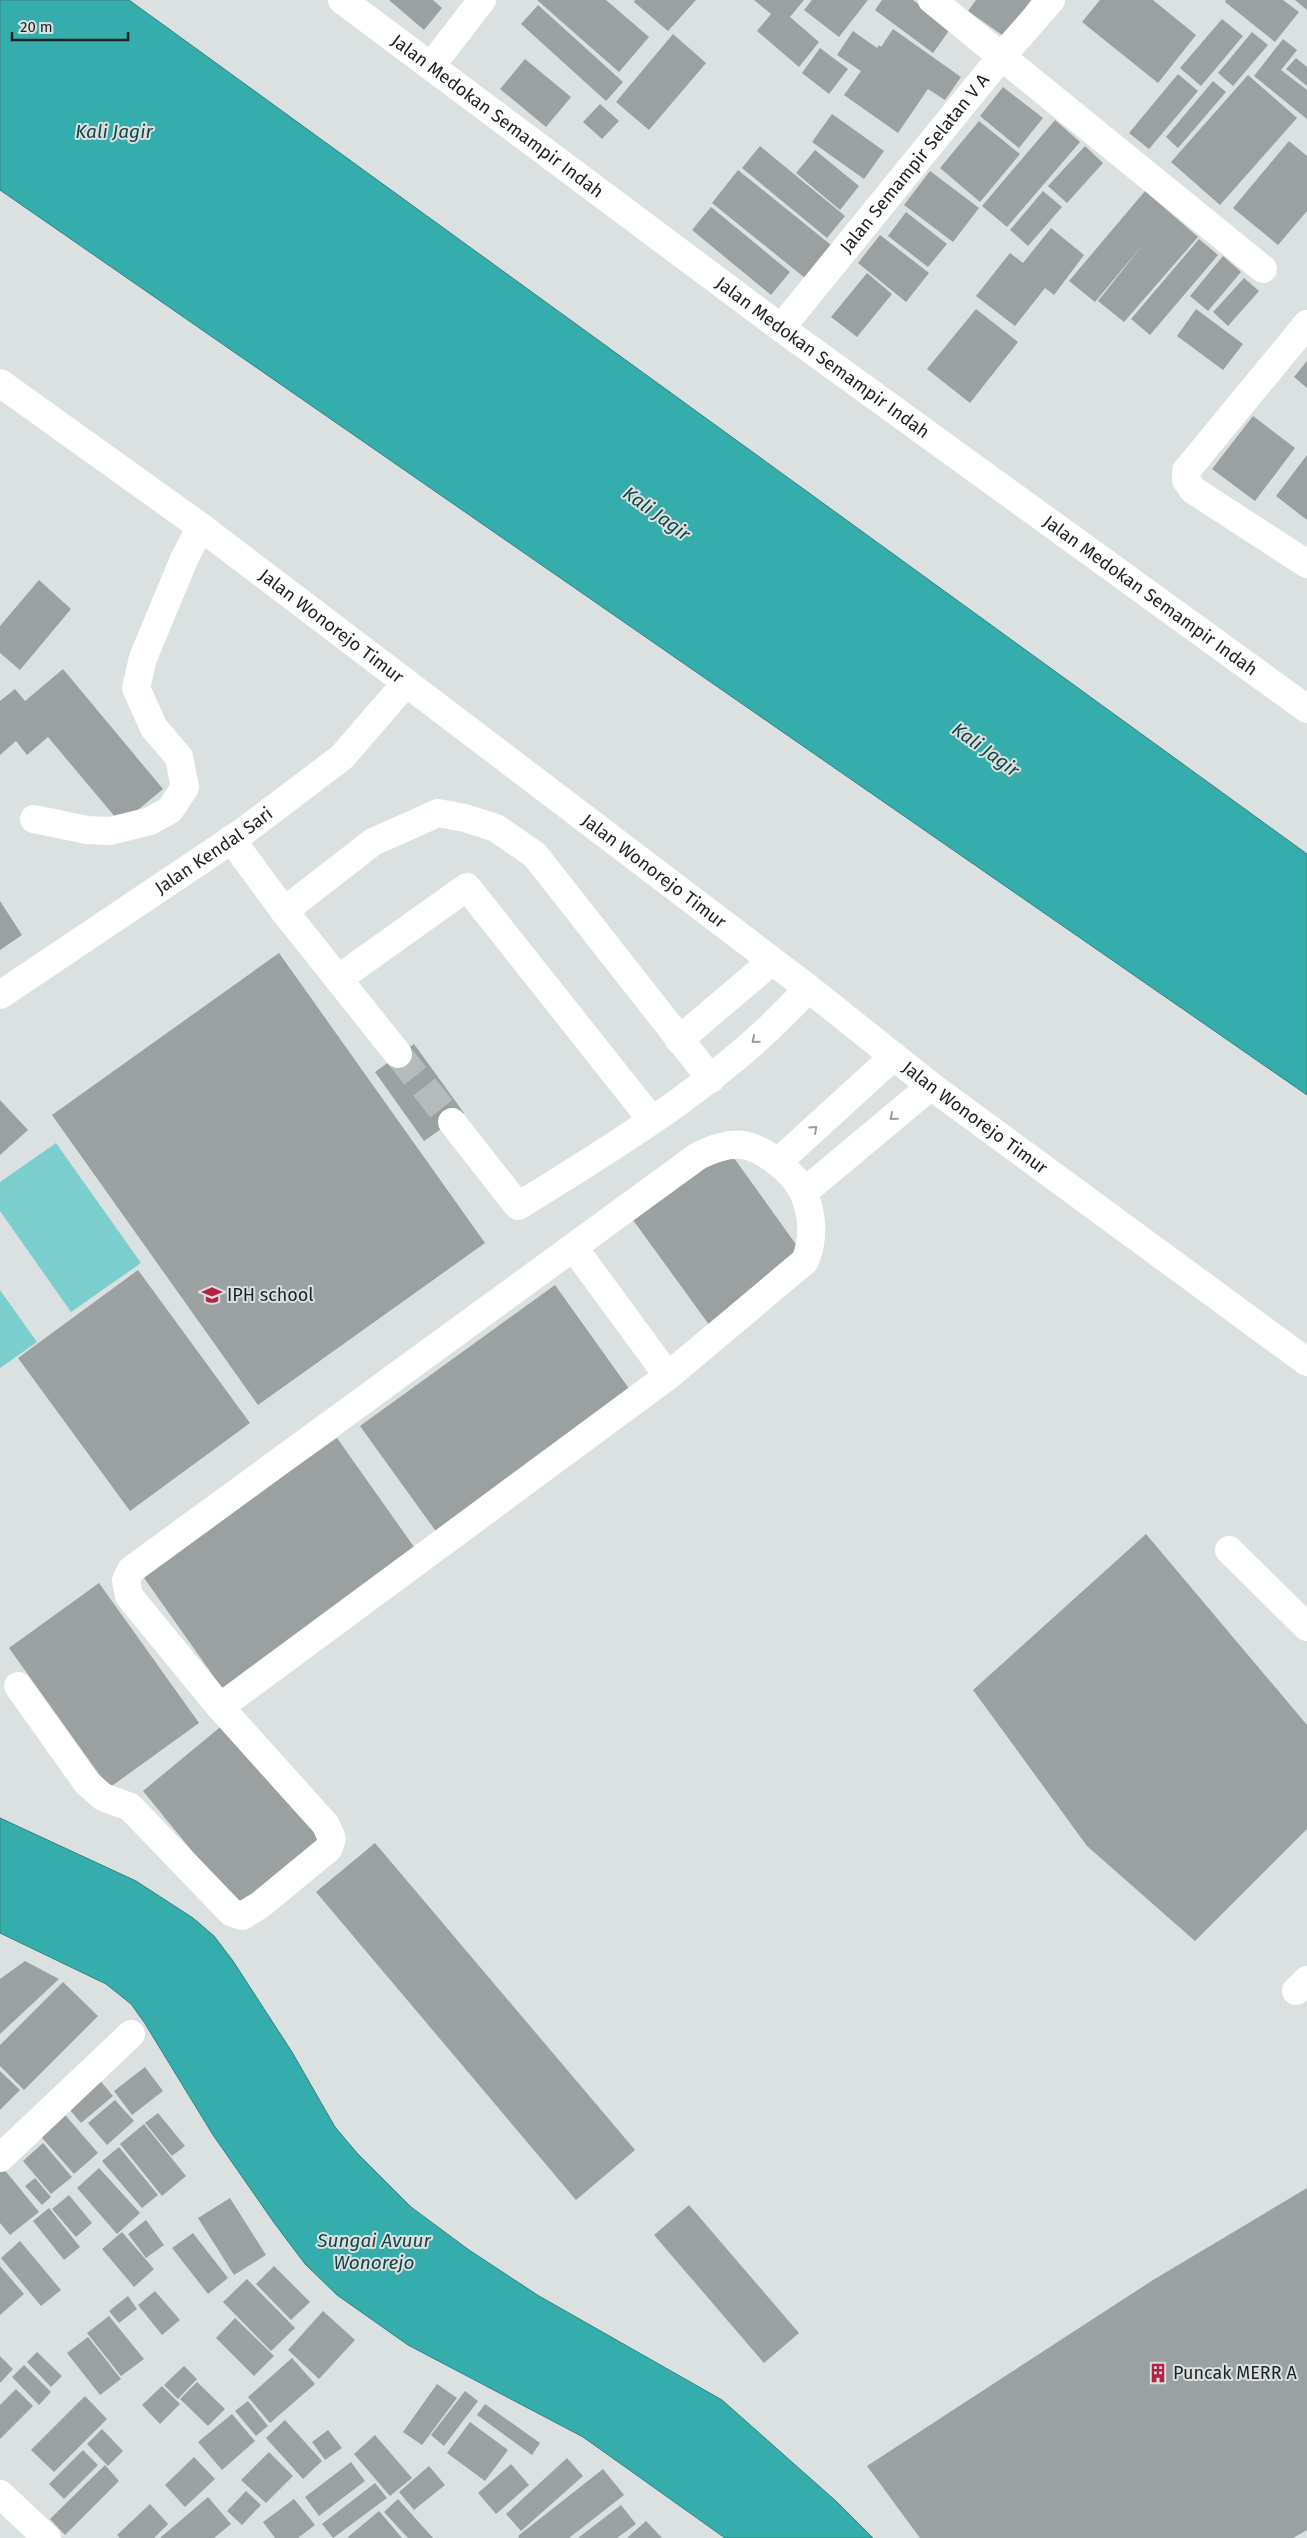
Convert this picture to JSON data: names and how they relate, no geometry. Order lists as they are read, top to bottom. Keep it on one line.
{"streets":{"street":["Jalan Medokan Semampir Indah","Jalan Semampir Selatan V A","Jalan Wonorejo Timur","Jalan Kendal Sari"]},"crossings":[["Jalan Medokan Semampir Indah","Jalan Semampir Selatan V A"],["Jalan Wonorejo Timur","Jalan Kendal Sari"]],"water":["Kali Jagir","Sungai Avuur Wonorejo"],"places":{"school or university":["IPH school"],"building":["Puncak MERR A"]},"scale_bar":"20 m"}
